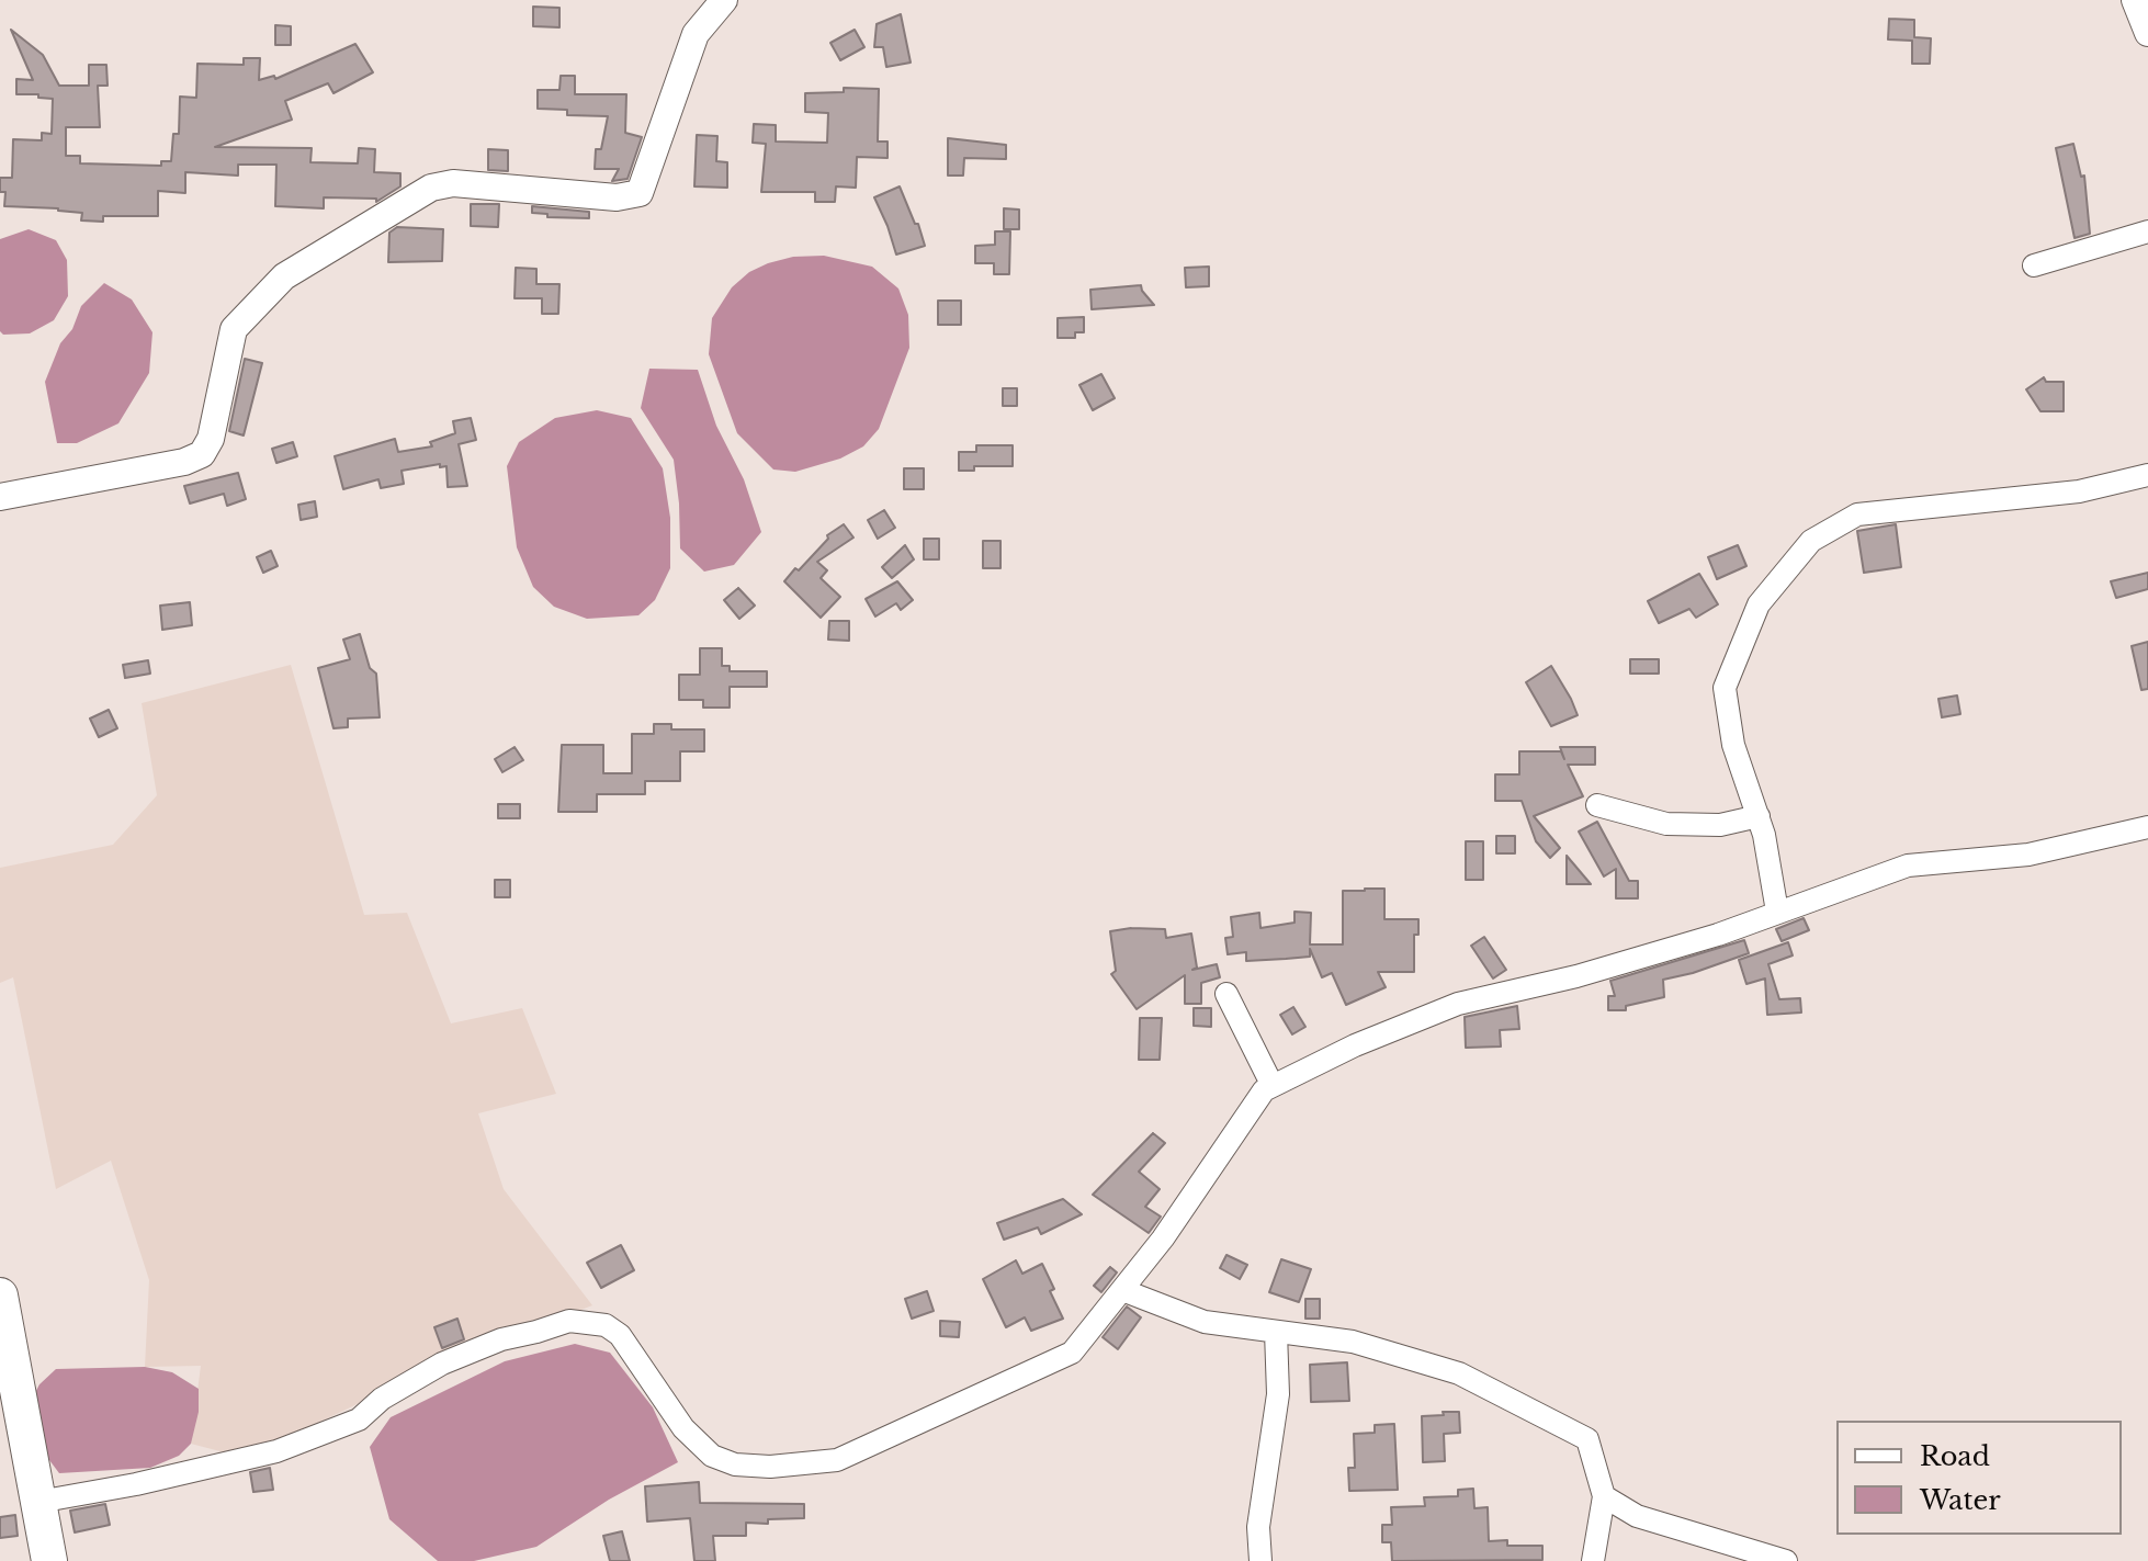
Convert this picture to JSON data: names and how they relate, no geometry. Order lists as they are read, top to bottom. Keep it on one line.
{"legend":["Road","Water"]}
